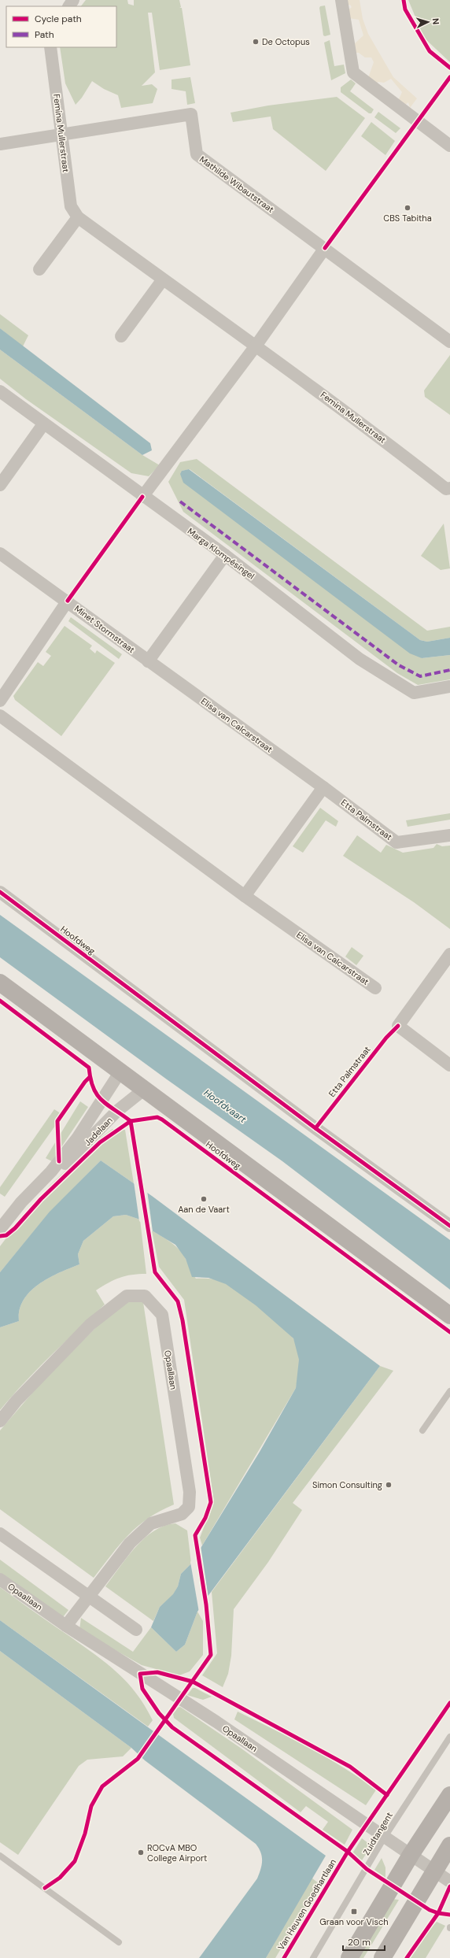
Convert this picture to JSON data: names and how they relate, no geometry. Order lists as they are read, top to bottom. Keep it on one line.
{"streets":{"street":["Femina Mullerstraat","Mathilde Wibautstraat","Marga Klompésingel","Minet Stormstraat","Elisa van Calcarstraat","Etta Palmstraat","Hoofdweg","Jadelaan","Opaallaan"],"lane":["Zuidtangent"],"cycle path":["Van Heuven Goedhartlaan"]},"crossings":[["Femina Mullerstraat","Mathilde Wibautstraat"],["Minet Stormstraat","Elisa van Calcarstraat"],["Elisa van Calcarstraat","Etta Palmstraat"],["Hoofdweg","Jadelaan"],["Opaallaan","Zuidtangent"]],"water":["Hoofdvaart"],"places":{"other":["De Octopus","CBS Tabitha","Aan de Vaart","Simon Consulting","ROCvA MBO College Airport"],"transit":["Graan voor Visch"]},"legend":["Cycle path","Path"],"scale_bar":"20 m","north":"right"}
